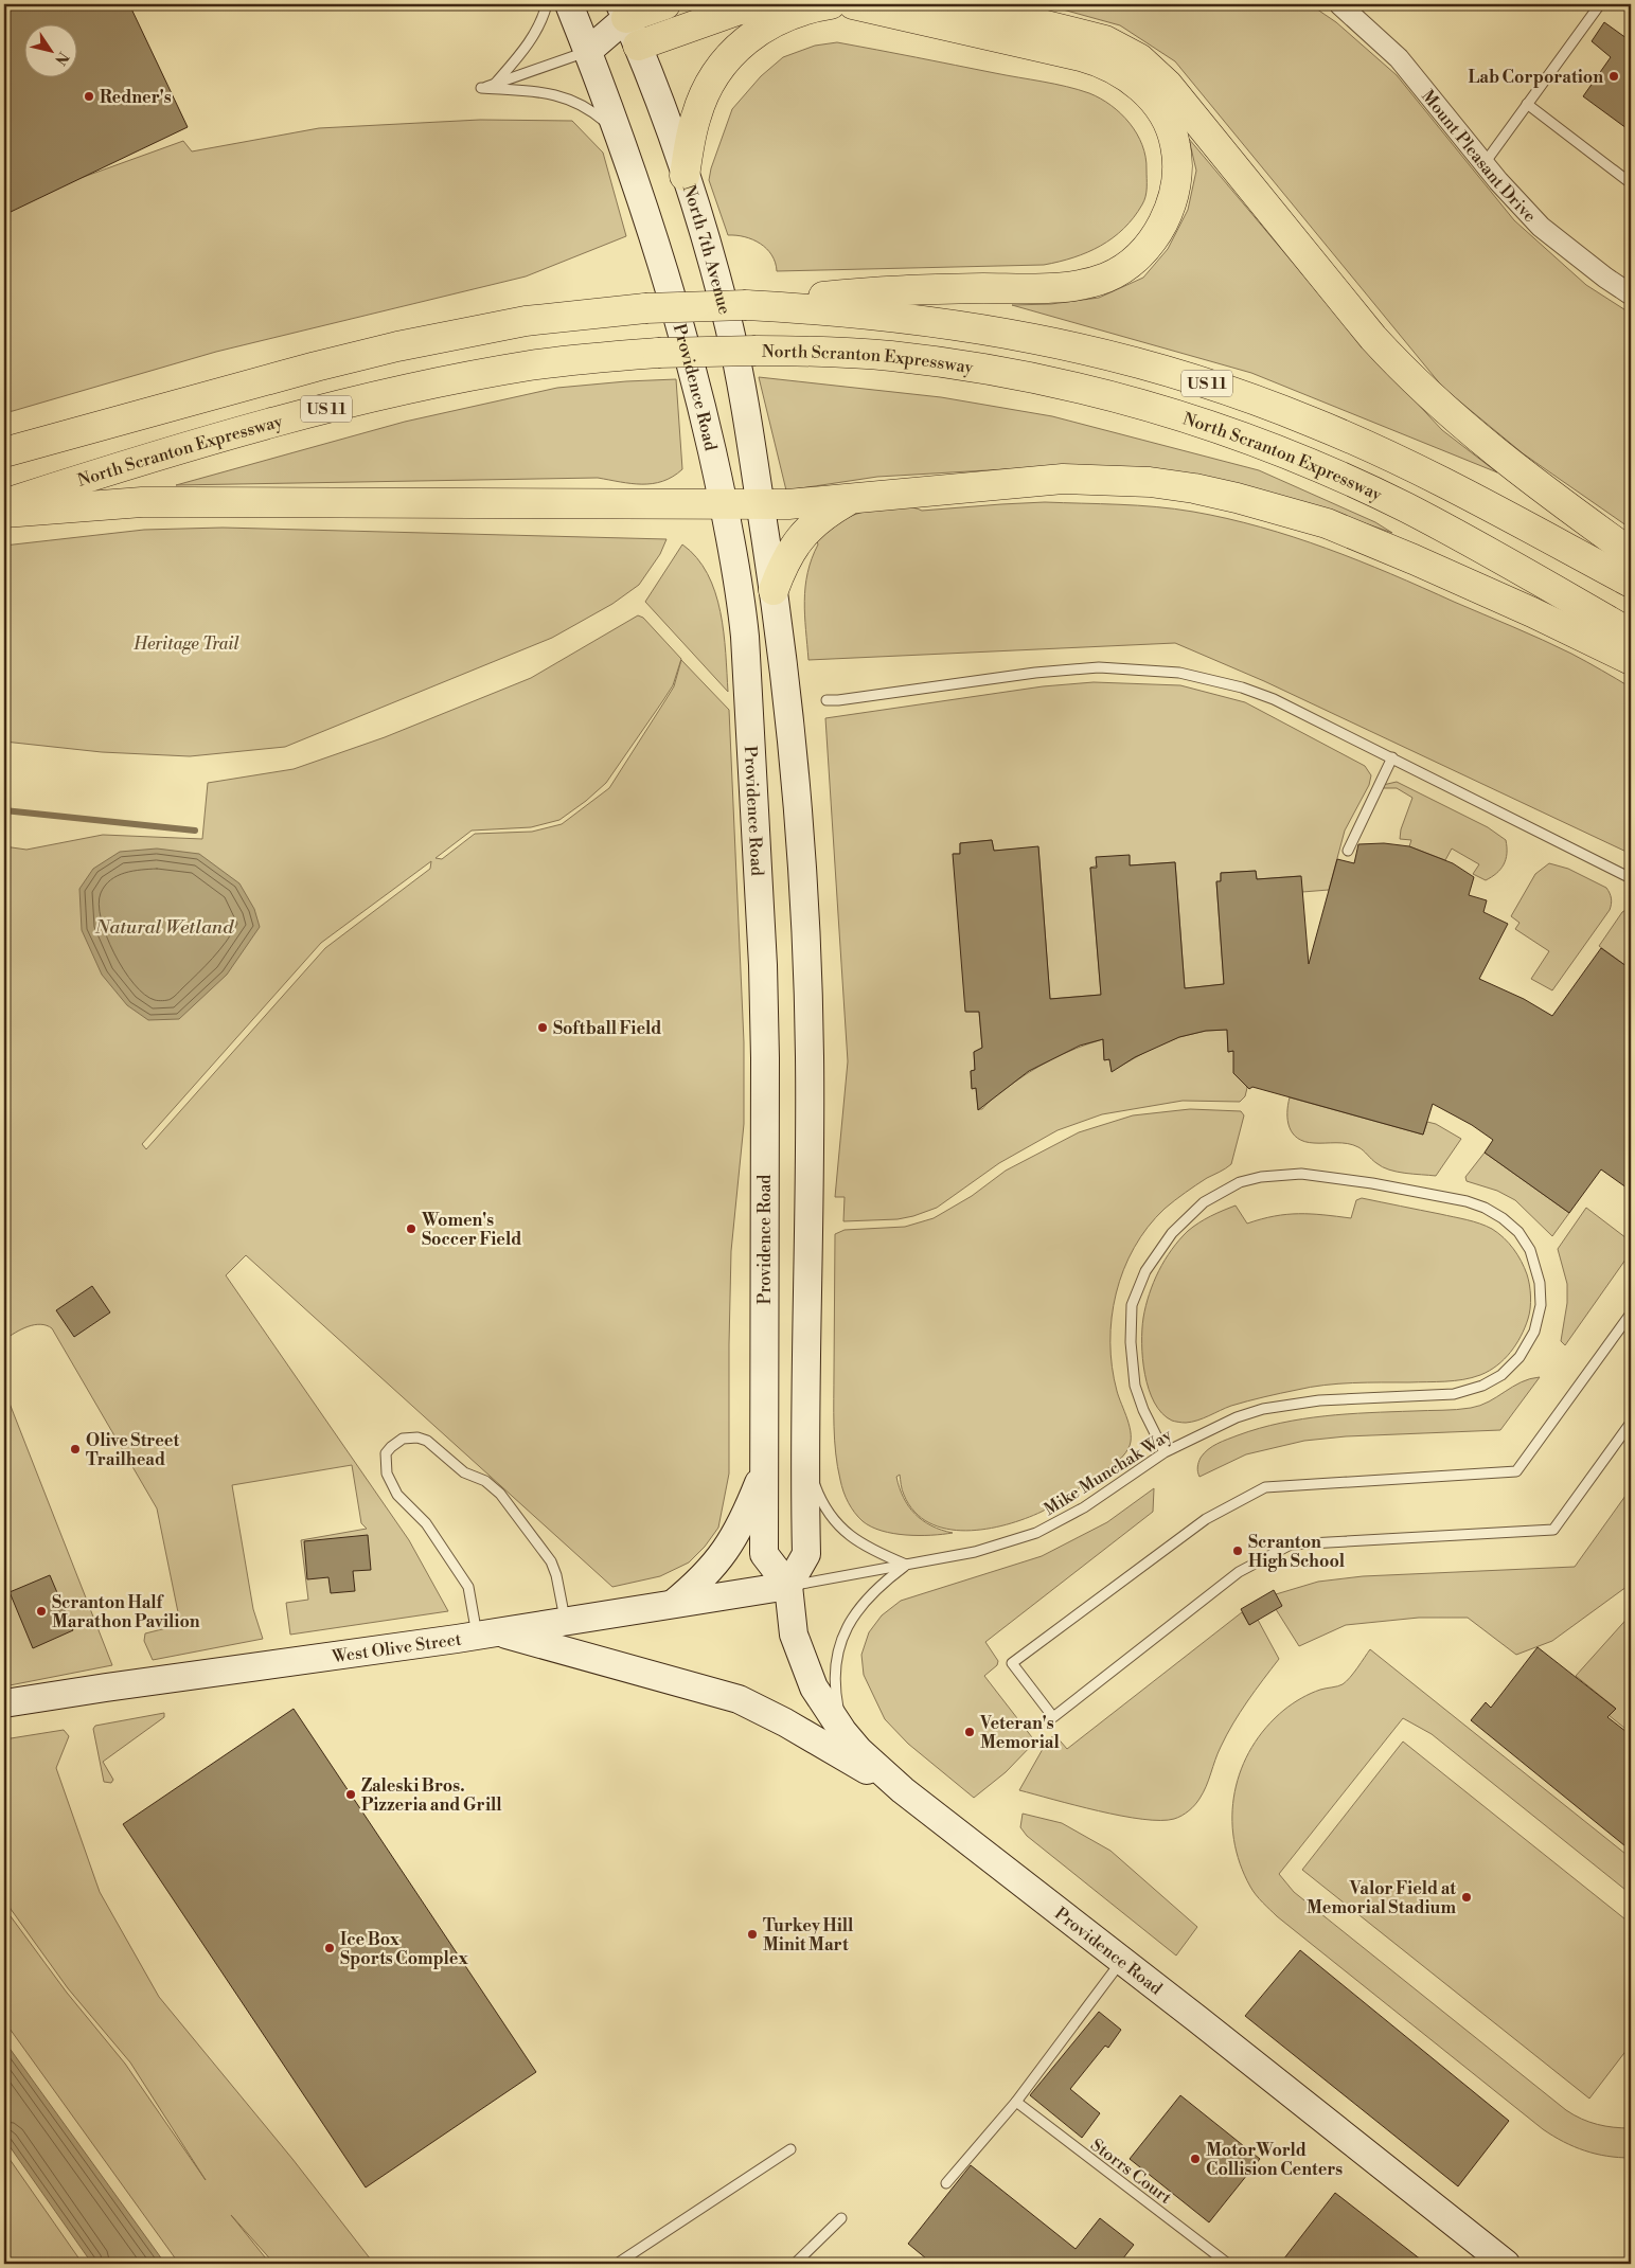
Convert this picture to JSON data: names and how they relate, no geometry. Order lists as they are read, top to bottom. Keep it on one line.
{"streets":{"highway":["North Scranton Expressway","US 11"],"main road":["North 7th Avenue","Providence Road","West Olive Street"],"street":["Mount Pleasant Drive"],"lane":["Mike Munchak Way","Storrs Court"]},"crossings":[["Providence Road","Mike Munchak Way"],["Providence Road","West Olive Street"],["Mike Munchak Way","West Olive Street"]],"water":["Natural Wetland"],"parks":["Heritage Trail"],"places":["Lab Corporation","Redner's","Softball Field","Women's Soccer Field","Olive Street Trailhead","Scranton High School","Scranton Half Marathon Pavilion","Veteran's Memorial","Zaleski Bros. Pizzeria and Grill","Valor Field at Memorial Stadium","Turkey Hill Minit Mart","Ice Box Sports Complex","MotorWorld Collision Centers"],"north":"bottom right"}
